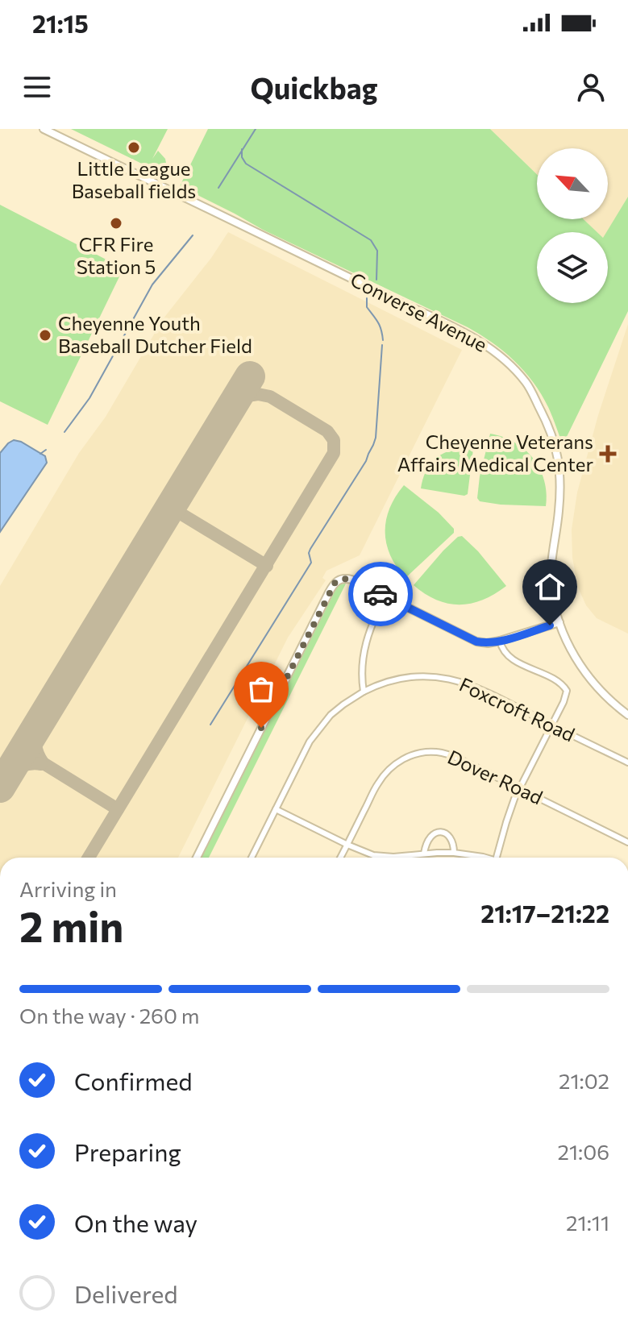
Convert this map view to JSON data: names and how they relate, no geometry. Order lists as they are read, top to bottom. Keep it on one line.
{"streets":{"main road":["Converse Avenue"],"street":["Foxcroft Road","Dover Road"]},"places":{"other":["Little League Baseball fields","CFR Fire Station 5","Cheyenne Youth Baseball Dutcher Field"],"health":["Cheyenne Veterans Affairs Medical Center"]},"north":"top left","page":{"status":"21:15","header":"Quickbag","heading":["2 min","Arriving in","21:17–21:22"],"bar":"On the way · 260 m","list":[["Confirmed","21:02"],["Preparing","21:06"],["On the way","21:11"],"Delivered"]}}
